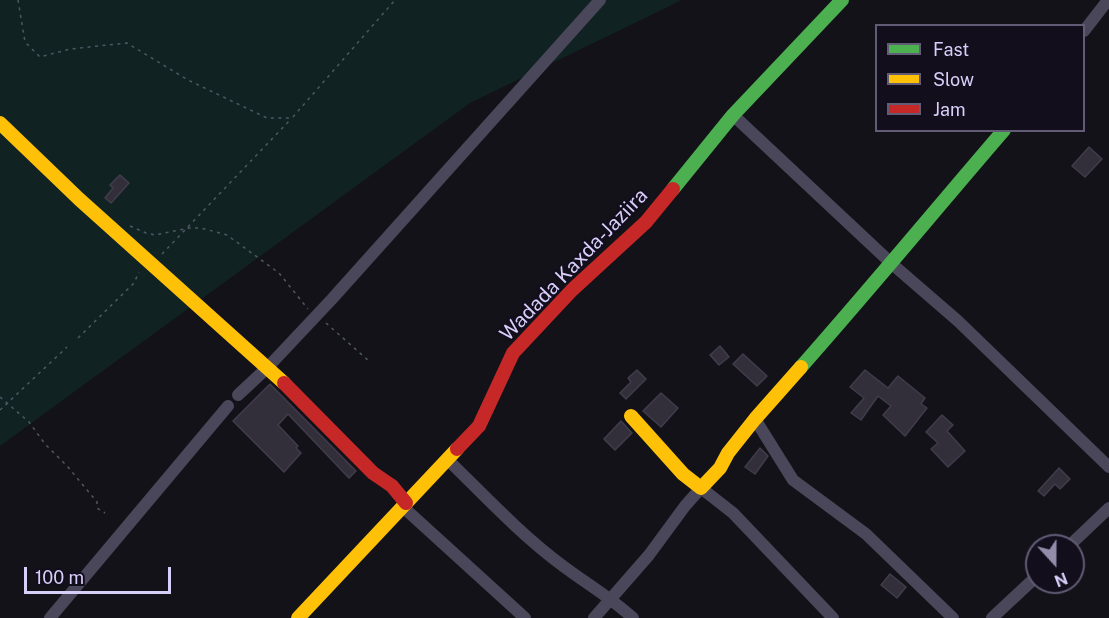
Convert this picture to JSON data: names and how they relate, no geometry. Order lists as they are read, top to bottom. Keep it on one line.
{"streets":{"street":["Wadada Kaxda-Jaziira"]},"legend":["Fast","Slow","Jam"],"scale_bar":"100 m","north":"bottom"}
